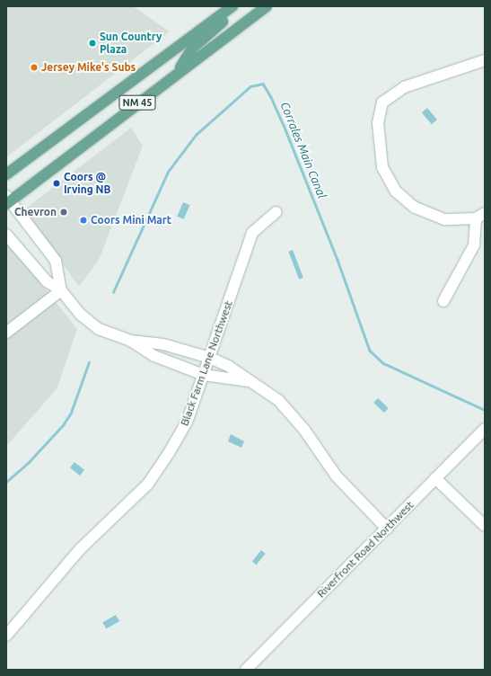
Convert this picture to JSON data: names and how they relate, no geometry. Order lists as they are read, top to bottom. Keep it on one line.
{"streets":{"main road":["NM 45"],"street":["Black Farm Lane Northwest","Riverfront Road Northwest"]},"water":["Corrales Main Canal"],"places":["Sun Country Plaza","Jersey Mike's Subs","Coors @ Irving NB","Chevron","Coors Mini Mart"]}
